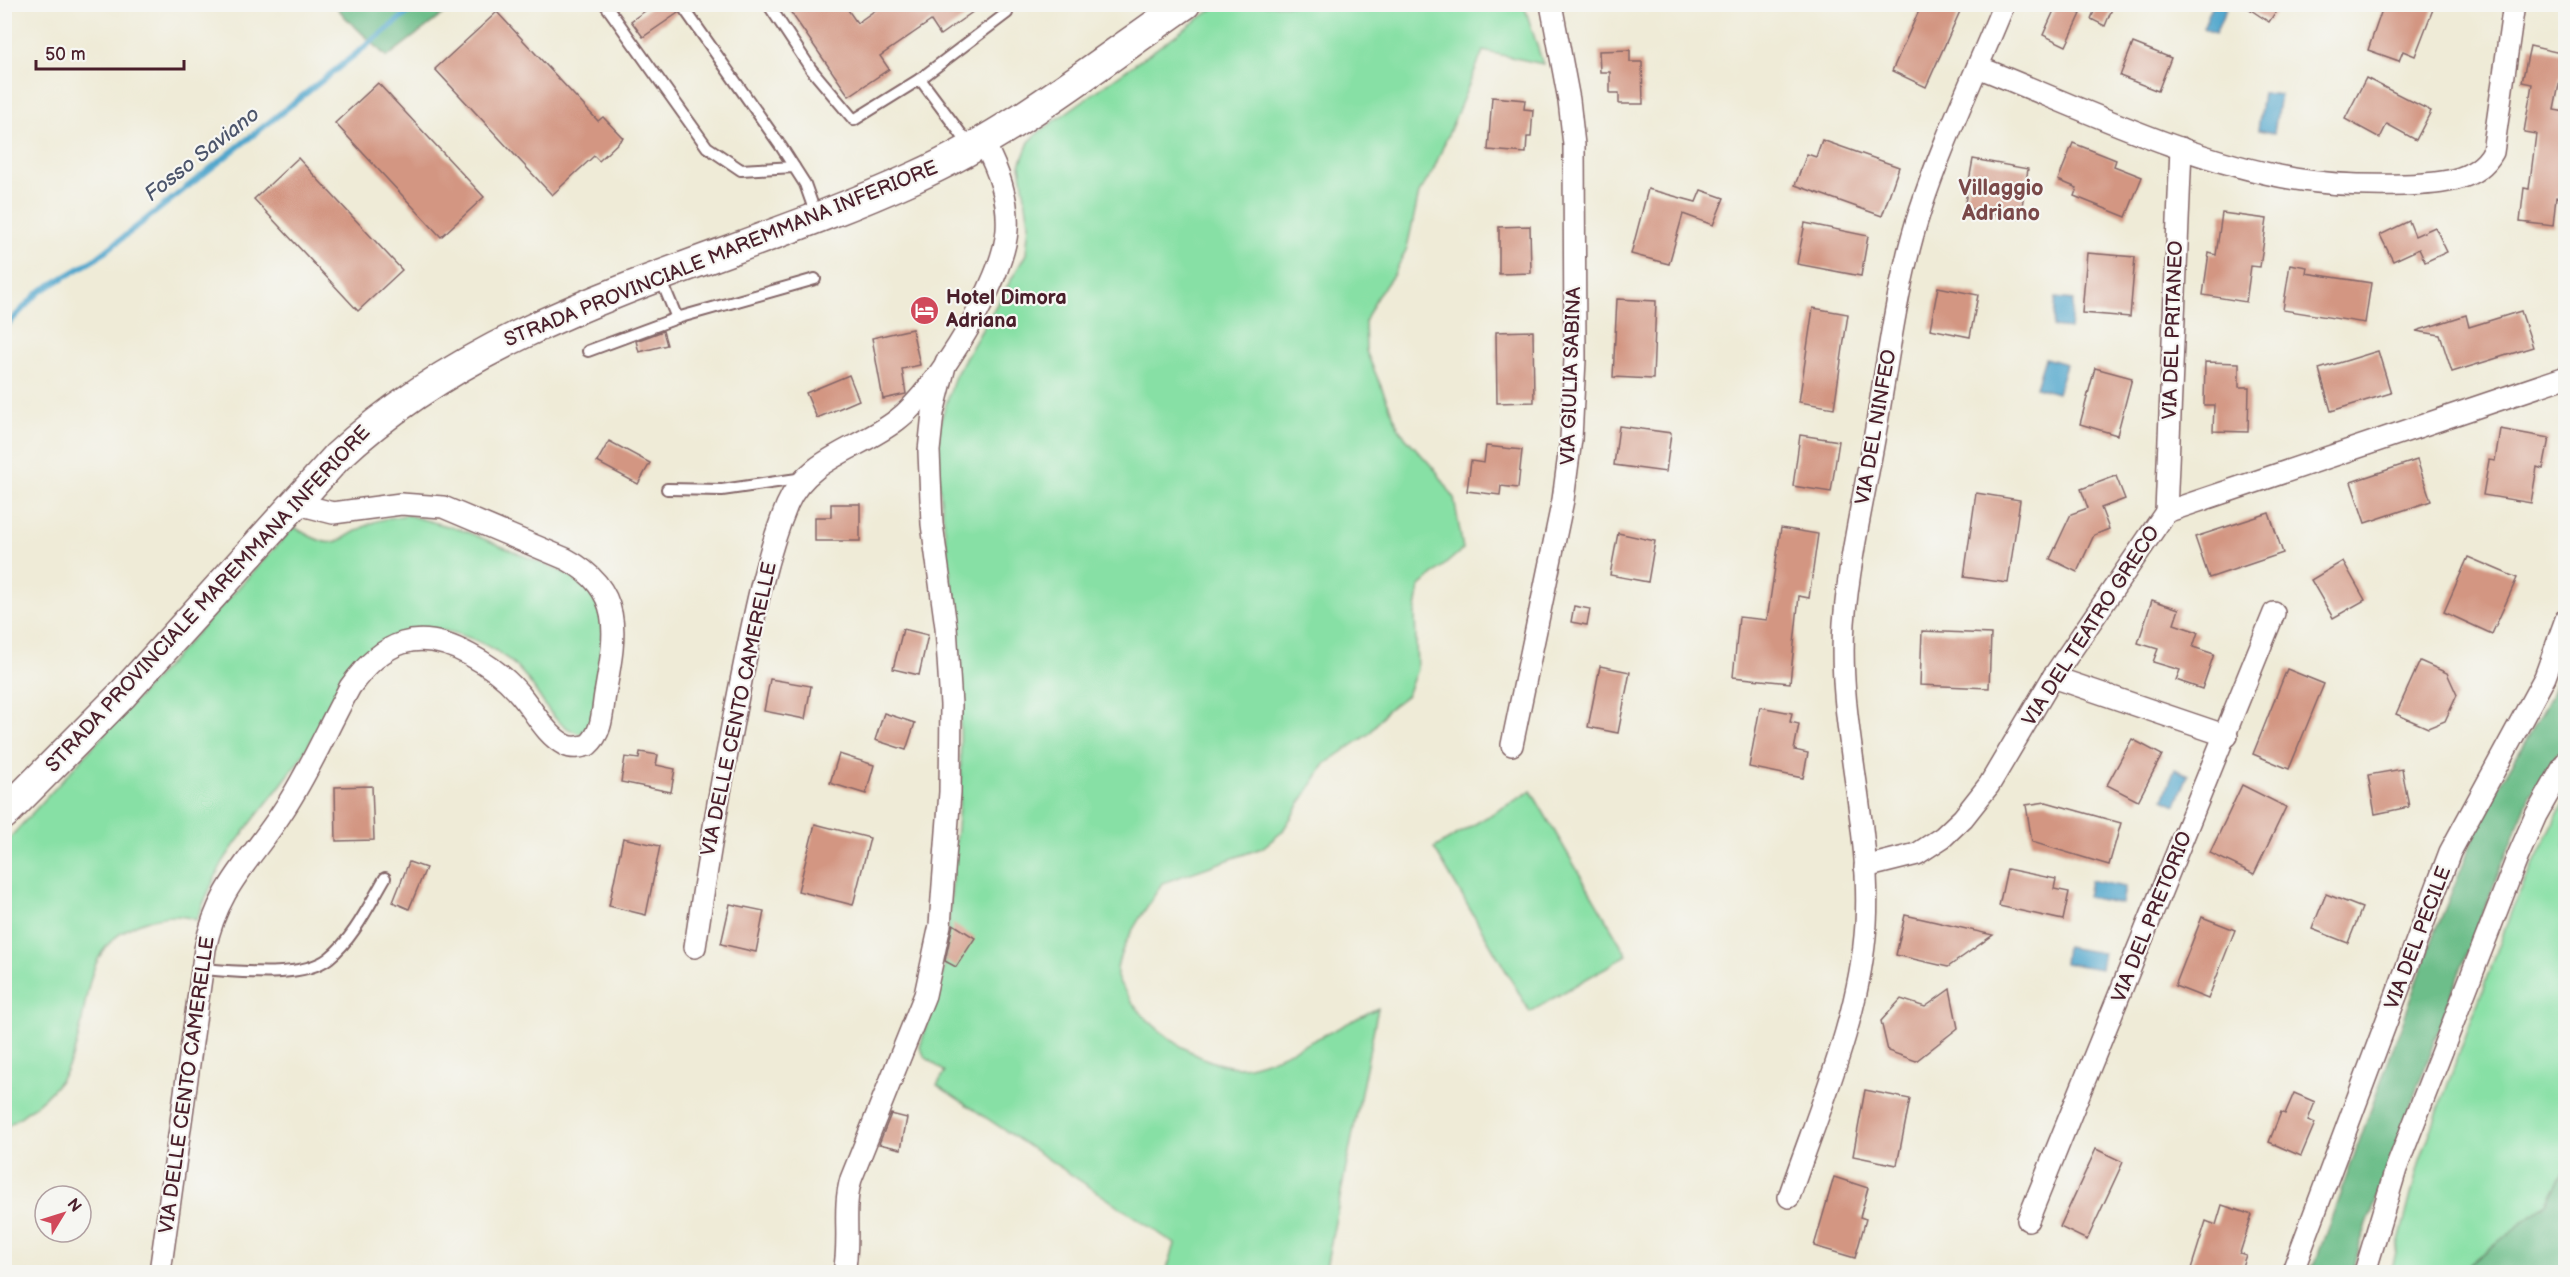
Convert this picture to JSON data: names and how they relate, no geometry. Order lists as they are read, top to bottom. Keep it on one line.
{"streets":{"main road":["STRADA PROVINCIALE MAREMMANA INFERIORE"],"street":["VIA DEL PRITANEO","VIA GIULIA SABINA","VIA DEL NINFEO","VIA DEL TEATRO GRECO","VIA DELLE CENTO CAMERELLE","VIA DEL PRETORIO","VIA DEL PECILE"]},"crossings":[["STRADA PROVINCIALE MAREMMANA INFERIORE","VIA DELLE CENTO CAMERELLE"],["VIA DEL PRITANEO","VIA DEL TEATRO GRECO"],["VIA DEL NINFEO","VIA DEL TEATRO GRECO"]],"districts":["Villaggio Adriano"],"water":["Fosso Saviano"],"places":{"hotel":["Hotel Dimora Adriana"]},"scale_bar":"50 m","north":"top right"}
